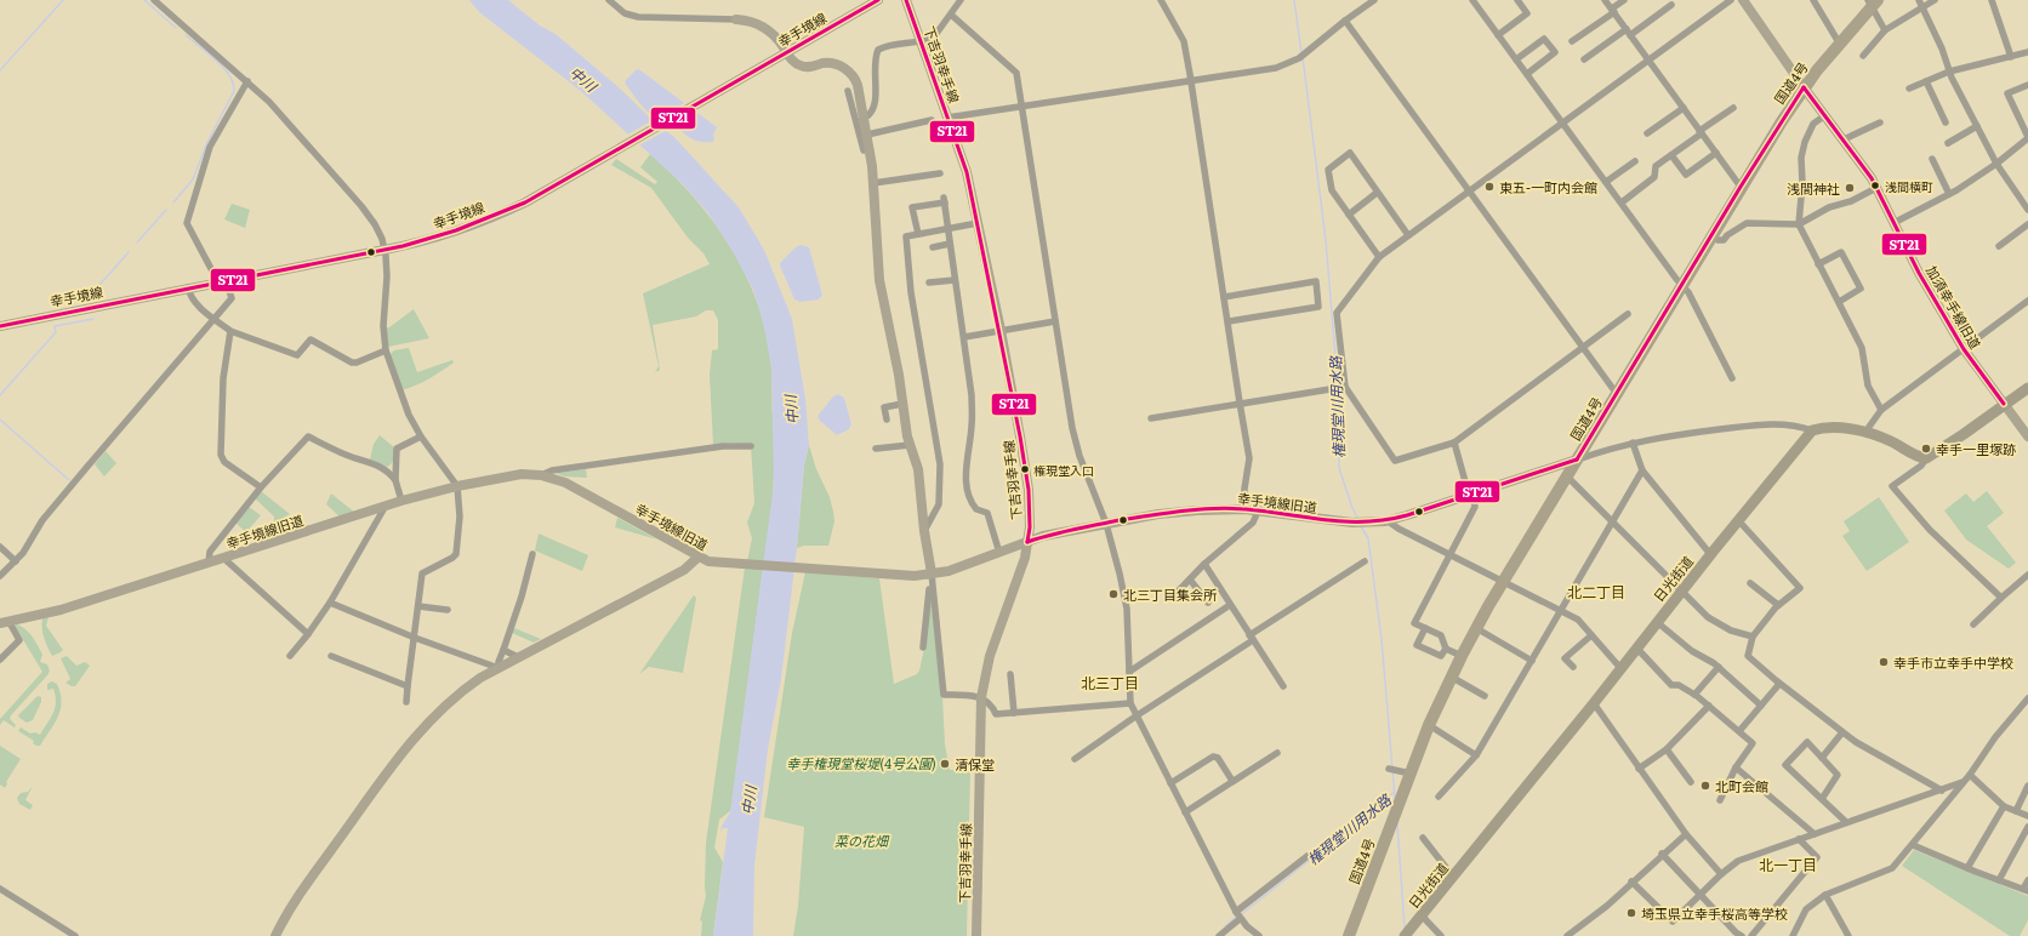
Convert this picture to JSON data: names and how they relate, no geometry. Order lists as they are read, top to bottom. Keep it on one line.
{"streets":{"highway":["国道4号"],"main road":["日光街道"],"street":["幸手境線","下吉羽幸手線","加須幸手線旧道","幸手境線旧道"]},"crossings":[["下吉羽幸手線","幸手境線旧道"],["国道4号","加須幸手線旧道"]],"districts":["北二丁目","北三丁目","北一丁目"],"water":["中川","権現堂川用水路"],"parks":["幸手権現堂桜堤(4号公園)","菜の花畑"],"places":["浅間横町","東五-一町内会館","浅間神社","幸手一里塚跡","権現堂入口","北三丁目集会所","幸手市立幸手中学校","清保堂","北町会館","埼玉県立幸手桜高等学校"],"lines":["transit line ST21"]}
